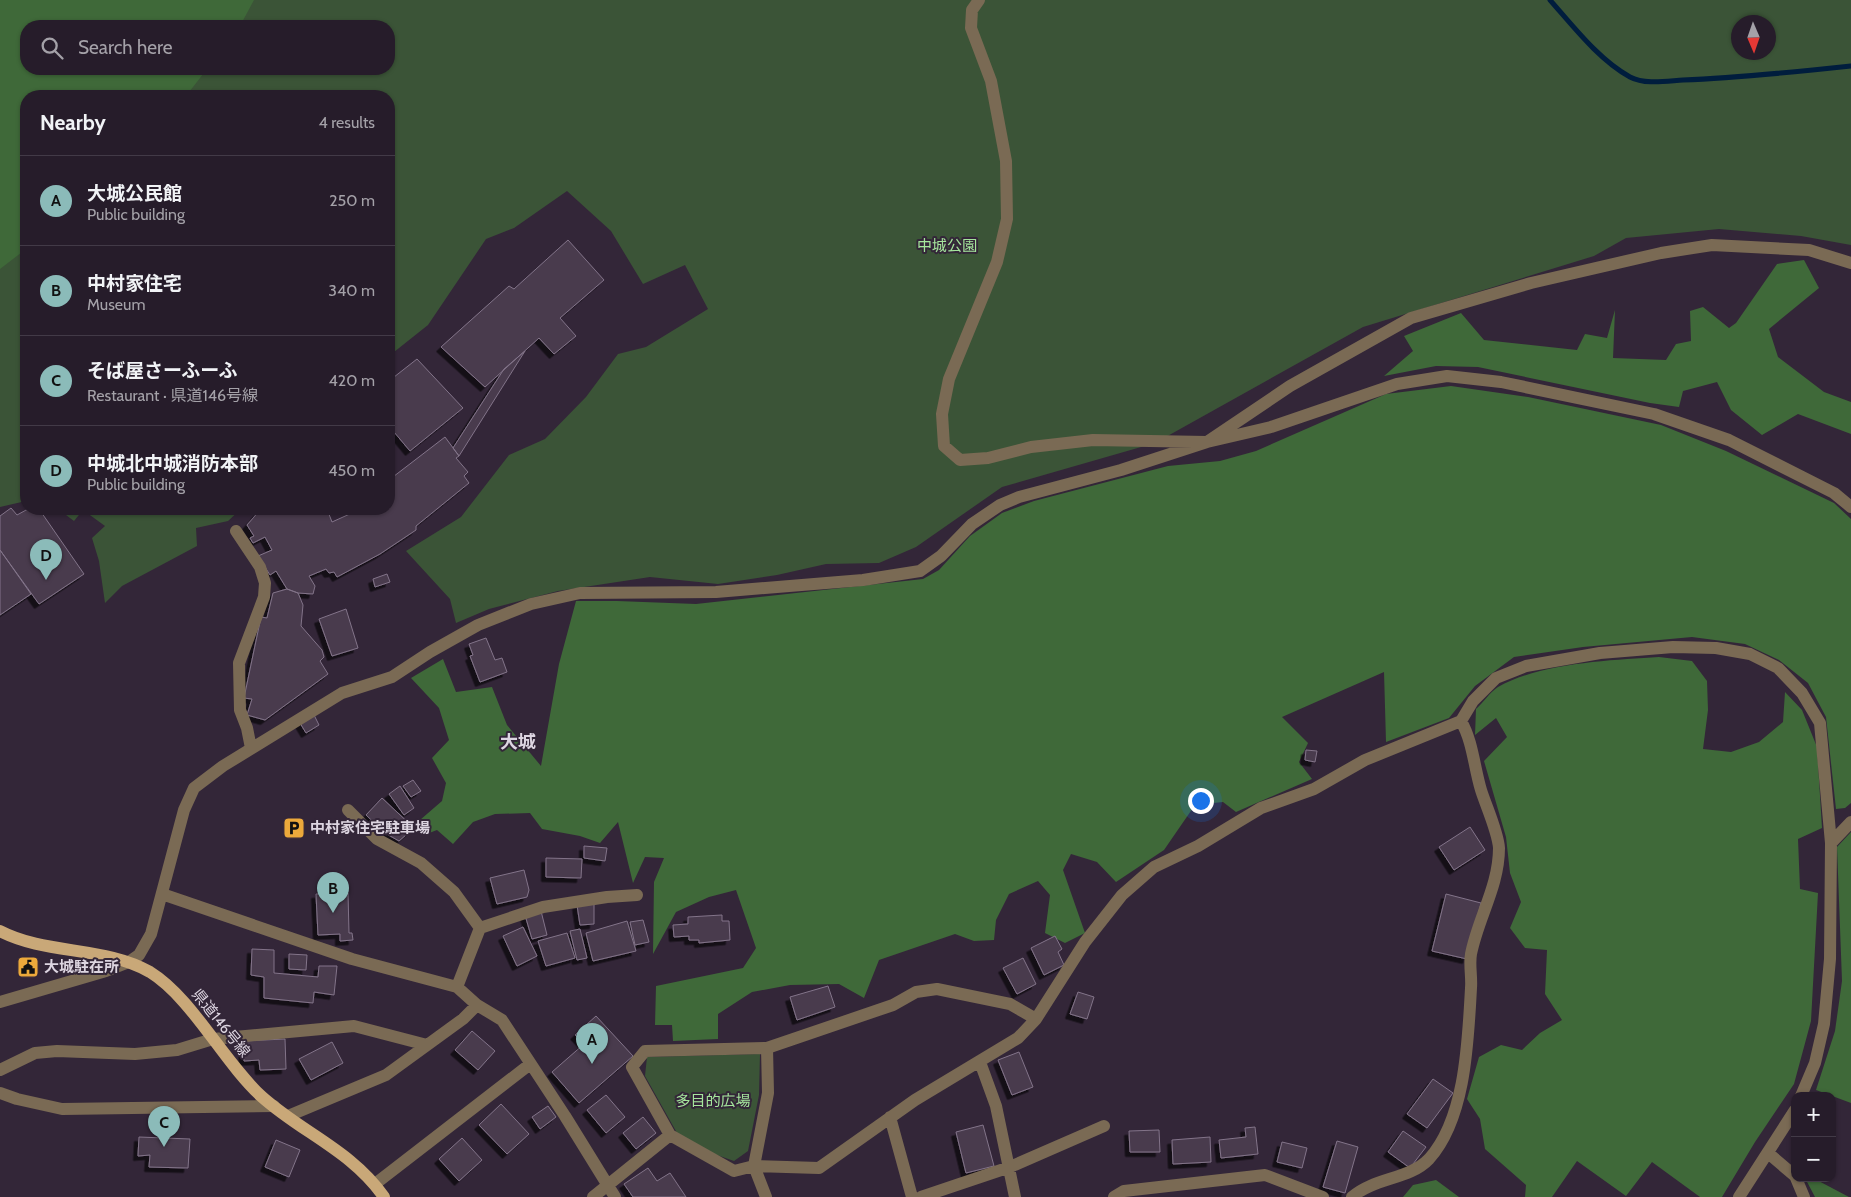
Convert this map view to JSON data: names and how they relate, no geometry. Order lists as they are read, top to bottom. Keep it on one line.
{"streets":{"main road":["県道146号線"]},"districts":["大城"],"parks":["中城公園","多目的広場"],"places":{"parking":["中村家住宅駐車場"],"public building":["大城駐在所"]},"north":"bottom","page":{"search":"Search here","heading":["Nearby","4 results"],"list":[{"mark":"A","name":"大城公民館","note":"Public building","value":"250 m"},{"mark":"B","name":"中村家住宅","note":"Museum","value":"340 m"},{"mark":"C","name":"そば屋さーふーふ","note":"Restaurant · 県道146号線","value":"420 m"},{"mark":"D","name":"中城北中城消防本部","note":"Public building","value":"450 m"}],"pins":["D","B","A","C"],"map_buttons":["+","−"]}}
